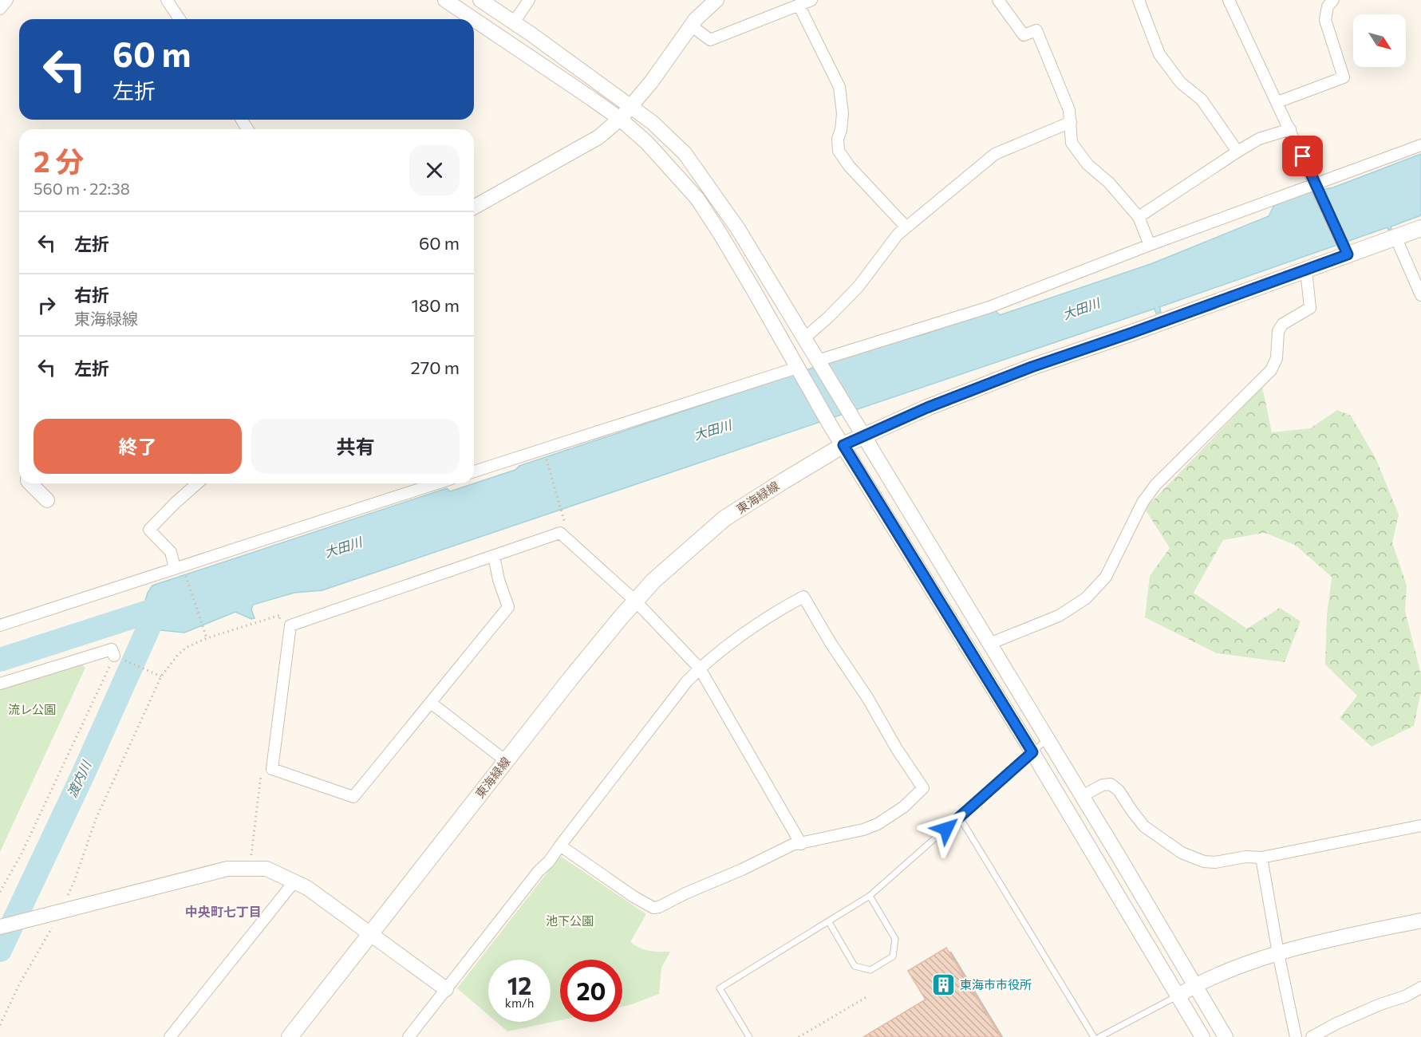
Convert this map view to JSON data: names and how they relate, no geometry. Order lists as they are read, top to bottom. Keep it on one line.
{"streets":{"main road":["東海緑線"]},"districts":["中央町七丁目"],"water":["大田川","渡内川"],"parks":["流レ公園","池下公園"],"places":{"building":["東海市市役所"]},"north":"bottom right","page":{"turn":["60 m","左折"],"heading":["2 分","560 m · 22:38"],"list":[{"name":"左折","value":"60 m"},{"name":"右折","note":"東海緑線","value":"180 m"},{"name":"左折","value":"270 m"}],"buttons":["終了","共有"],"speed":"12 km/h","limit":"20"}}
